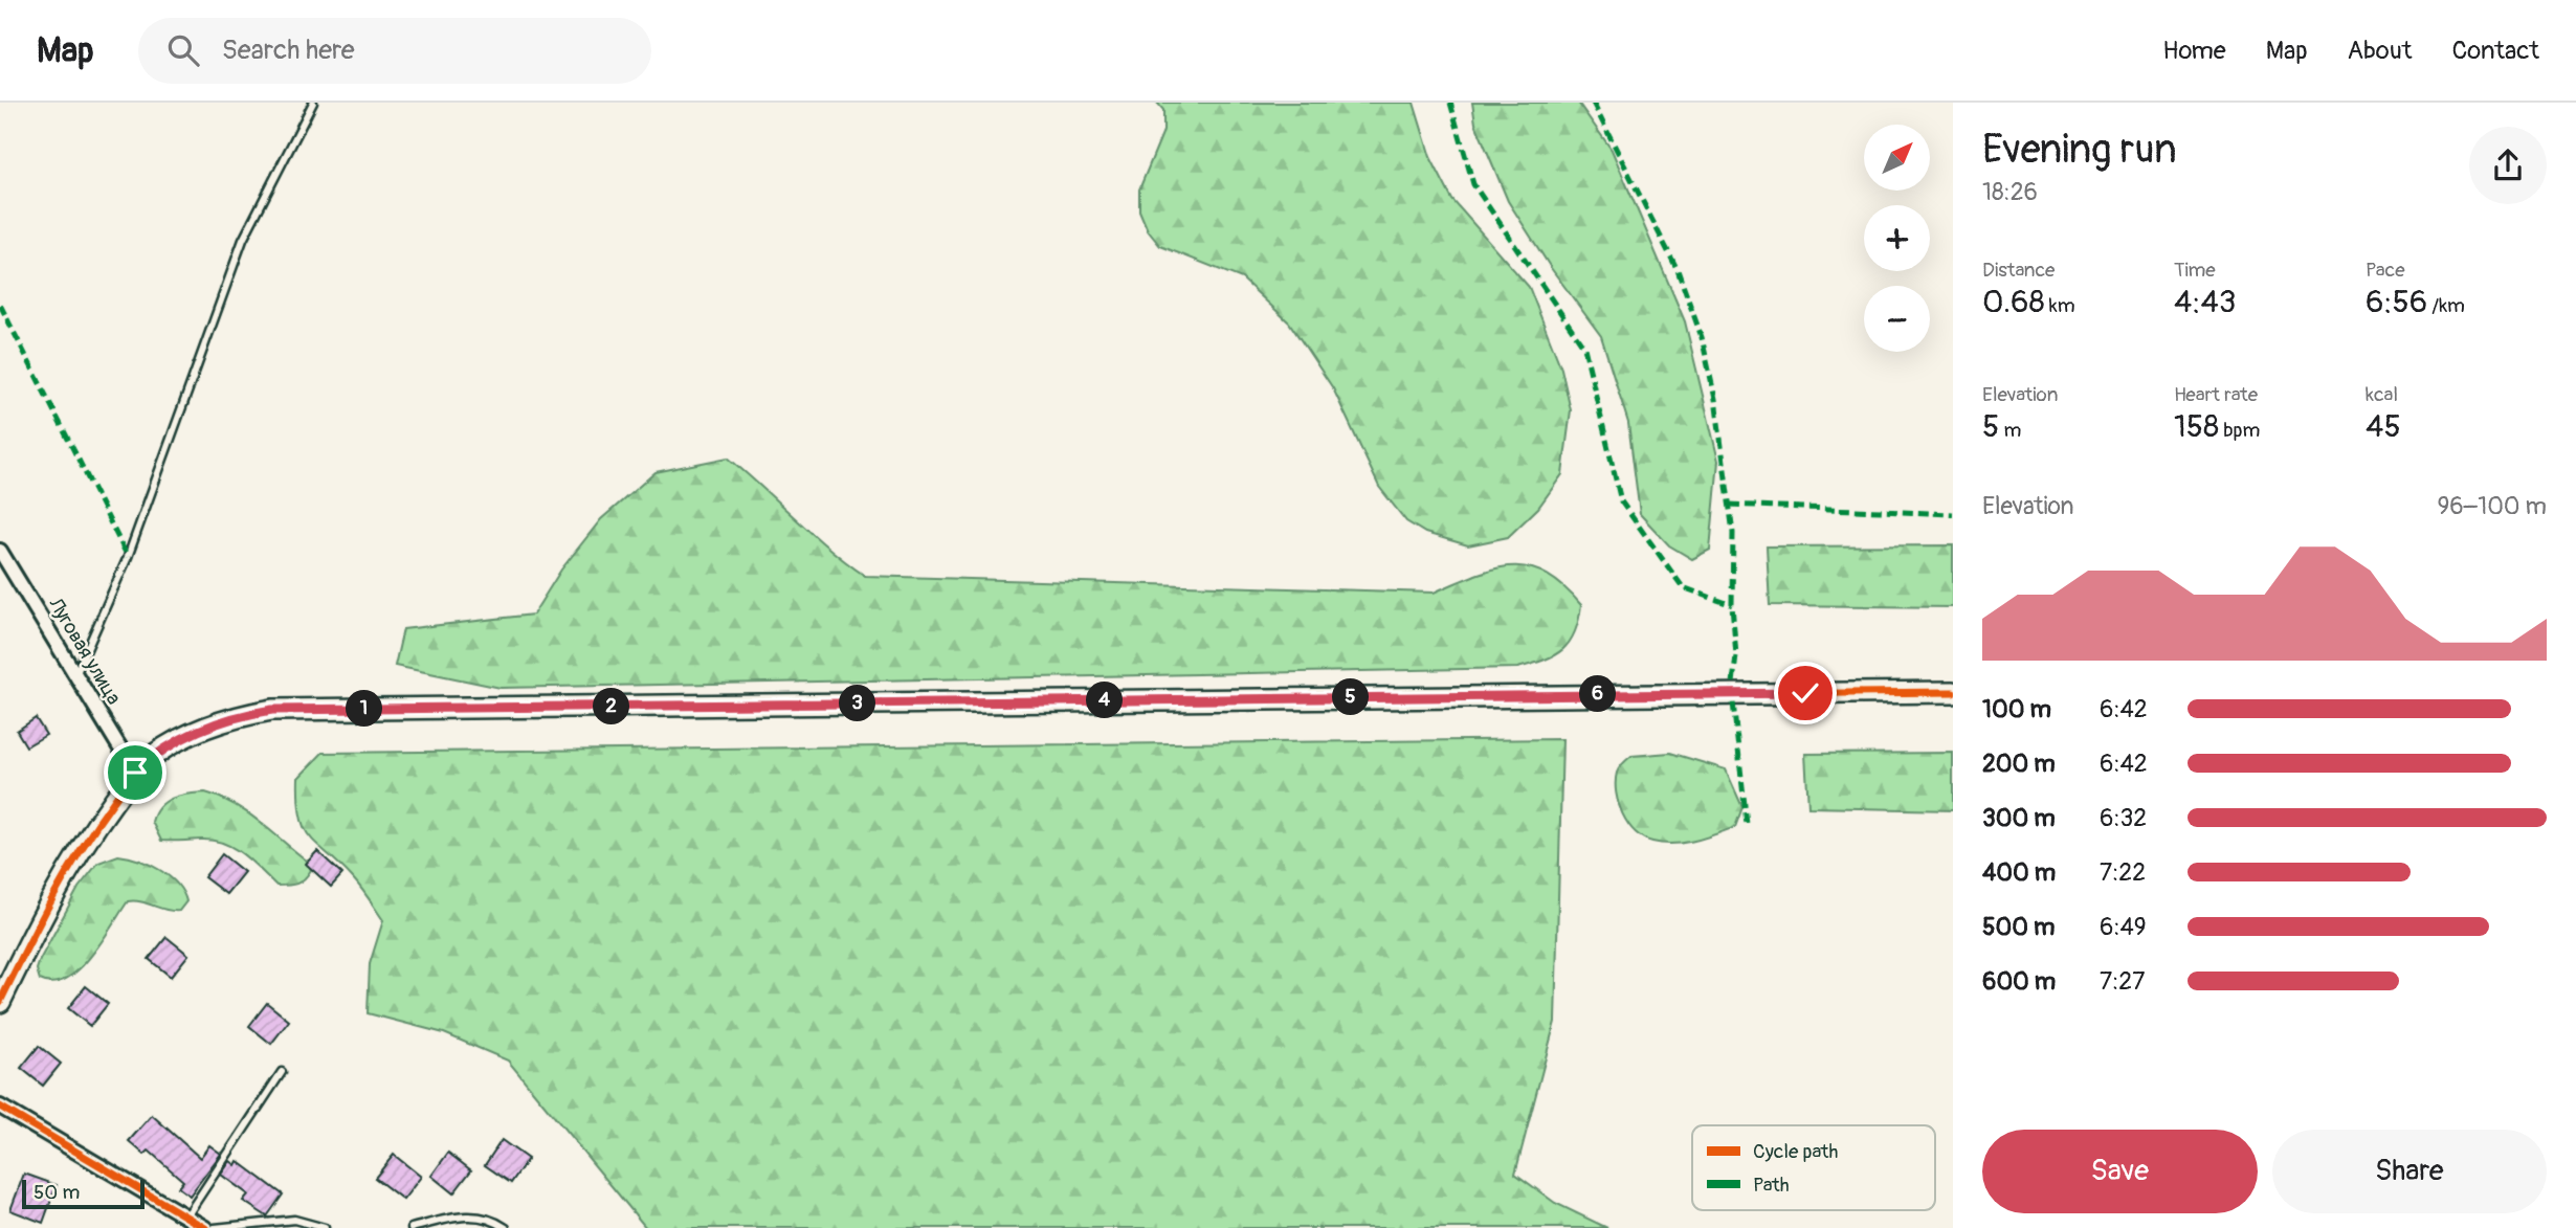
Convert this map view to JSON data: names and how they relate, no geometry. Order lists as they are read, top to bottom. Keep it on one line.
{"streets":{"street":["Луговая улица"]},"legend":["Cycle path","Path"],"scale_bar":"50 m","north":"top right","page":{"header":"Map","search":"Search here","nav":["Home","Map","About","Contact"],"heading":["Evening run","18:26"],"map_buttons":["+","−"],"stats":[["Distance","0.68 km"],["Time","4:43"],["Pace","6:56 /km"],["Elevation","5 m"],["Heart rate","158 bpm"],["kcal","45"]],"chart":["Elevation","96–100 m"],"pins":["6","5","4","3","2","1"],"list":[{"name":"100 m","note":"6:42"},{"name":"200 m","note":"6:42"},{"name":"300 m","note":"6:32"},{"name":"400 m","note":"7:22"},{"name":"500 m","note":"6:49"},{"name":"600 m","note":"7:27"}],"buttons":["Save","Share"],"scale":"50 m"}}
